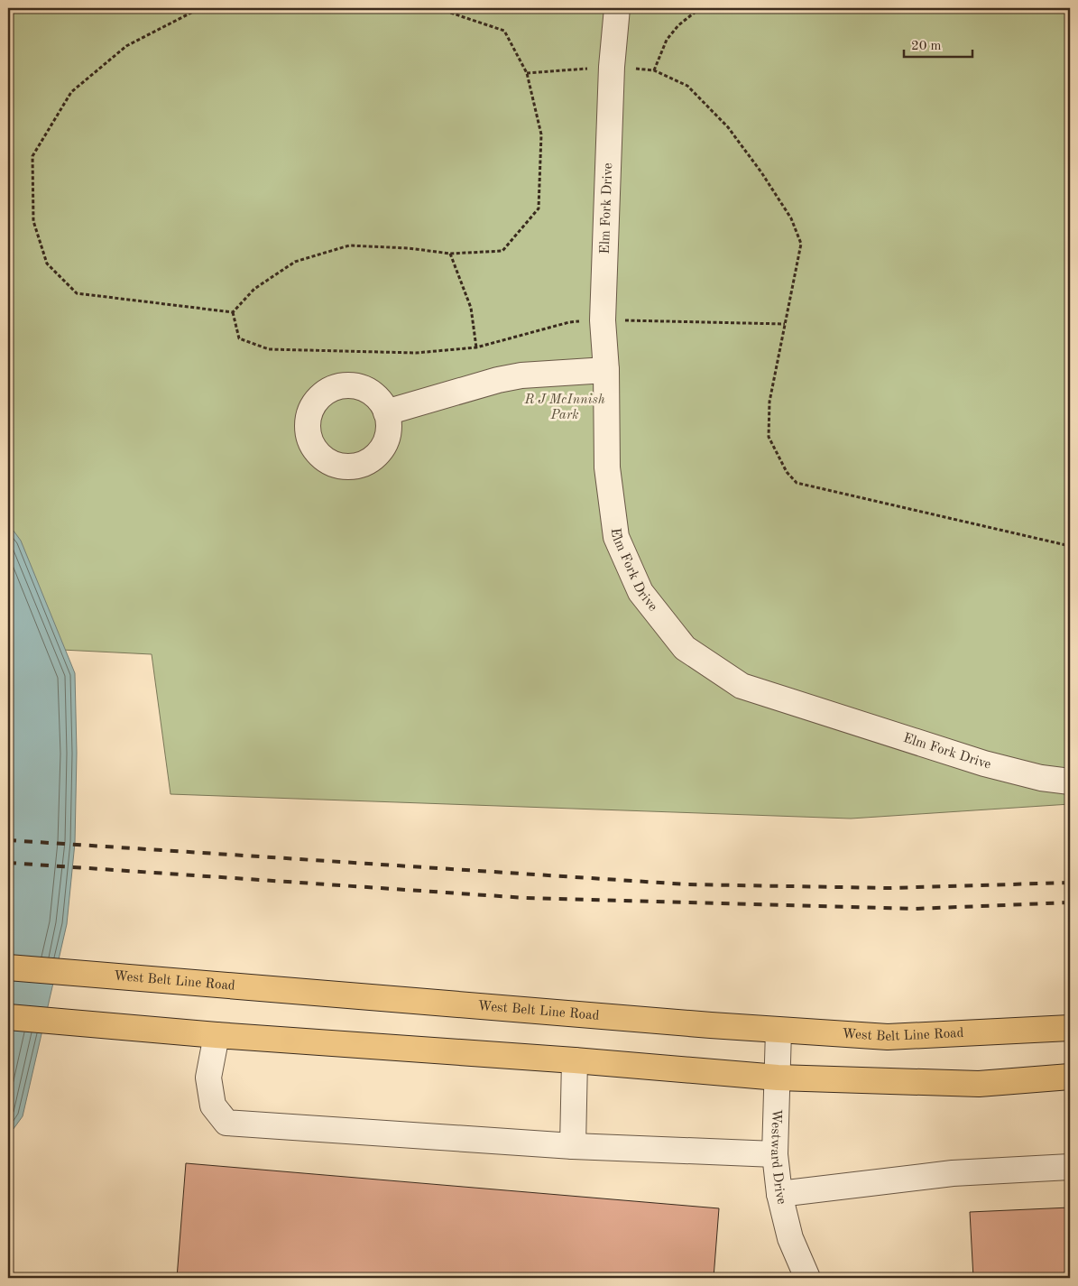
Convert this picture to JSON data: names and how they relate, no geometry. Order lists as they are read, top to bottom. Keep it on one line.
{"streets":{"main road":["West Belt Line Road"],"street":["Elm Fork Drive","Westward Drive"]},"crossings":[["West Belt Line Road","Westward Drive"]],"parks":["R J McInnish Park"],"scale_bar":"20 m"}
